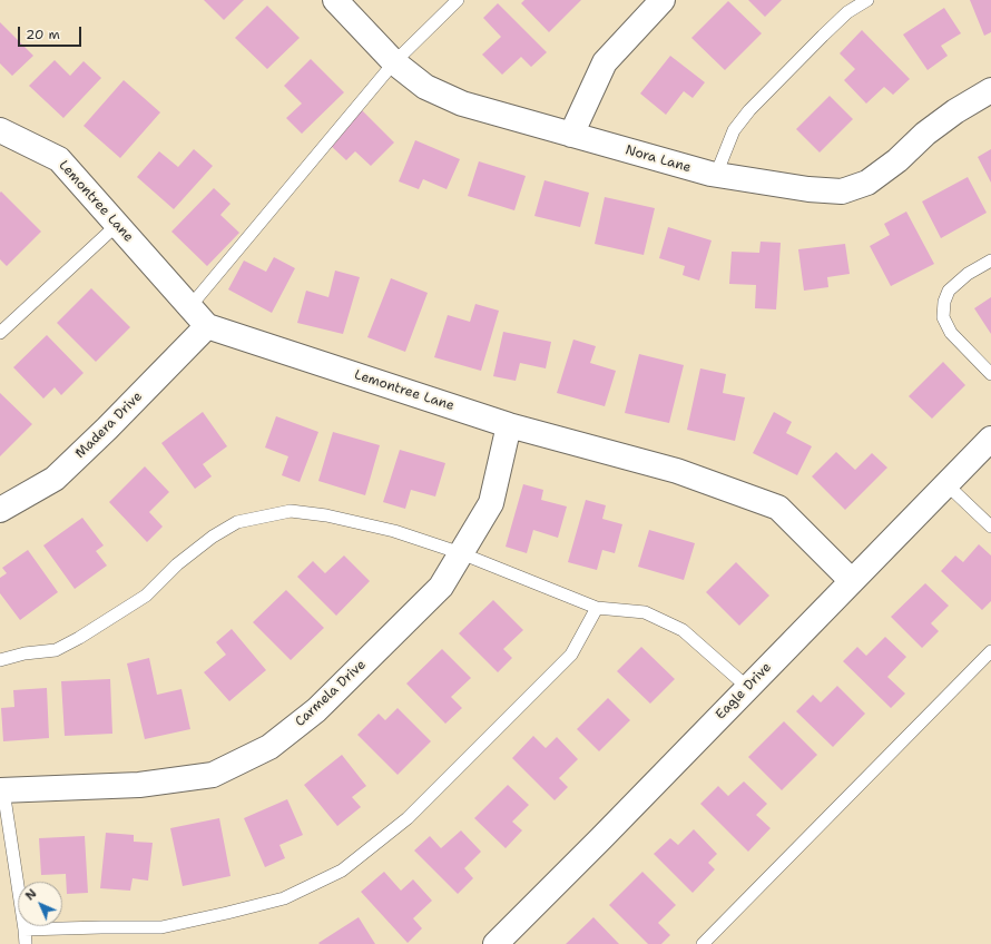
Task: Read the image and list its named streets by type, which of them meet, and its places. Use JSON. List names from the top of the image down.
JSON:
{
  "streets": {
    "street": [
      "Nora Lane",
      "Lemontree Lane",
      "Madera Drive",
      "Eagle Drive",
      "Carmela Drive"
    ]
  },
  "crossings": [
    ["Lemontree Lane", "Madera Drive"],
    ["Lemontree Lane", "Eagle Drive"],
    ["Lemontree Lane", "Carmela Drive"]
  ],
  "scale_bar": "20 m",
  "north": "top left"
}
